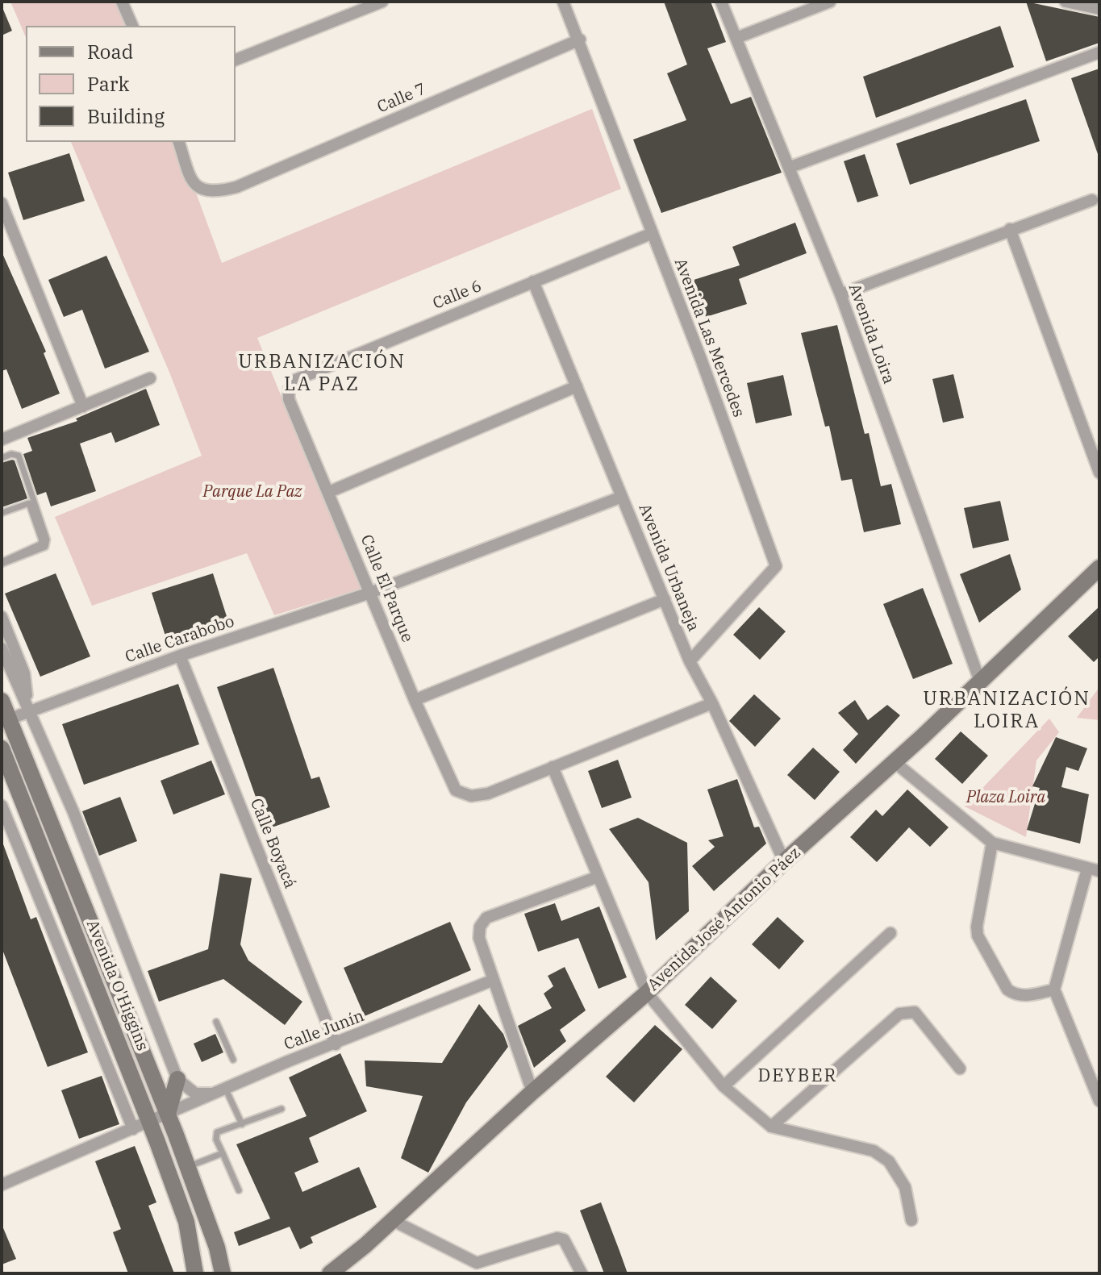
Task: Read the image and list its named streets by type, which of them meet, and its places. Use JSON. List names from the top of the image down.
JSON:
{
  "streets": {
    "main road": ["Avenida José Antonio Páez", "Avenida O'Higgins"],
    "street": [
      "Calle 7",
      "Calle 6",
      "Avenida Loira",
      "Avenida Las Mercedes",
      "Avenida Urbaneja",
      "Calle El Parque",
      "Calle Carabobo",
      "Calle Boyacá",
      "Calle Junín"
    ]
  },
  "crossings": [
    ["Calle 7", "Avenida Las Mercedes"],
    ["Calle 6", "Avenida Las Mercedes"],
    ["Calle 6", "Avenida Urbaneja"],
    ["Calle 6", "Calle El Parque"],
    ["Avenida Loira", "Avenida José Antonio Páez"],
    ["Avenida Las Mercedes", "Avenida Urbaneja"],
    ["Avenida Urbaneja", "Calle Carabobo"],
    ["Avenida Urbaneja", "Avenida José Antonio Páez"],
    ["Calle El Parque", "Calle Carabobo"],
    ["Calle Carabobo", "Calle Boyacá"],
    ["Calle Carabobo", "Avenida O'Higgins"],
    ["Calle Boyacá", "Calle Junín"],
    ["Avenida O'Higgins", "Calle Junín"]
  ],
  "districts": ["URBANIZACIÓN LA PAZ", "URBANIZACIÓN LOIRA", "DEYBER"],
  "parks": ["Parque La Paz", "Plaza Loira"],
  "legend": ["Road", "Park", "Building"]
}
